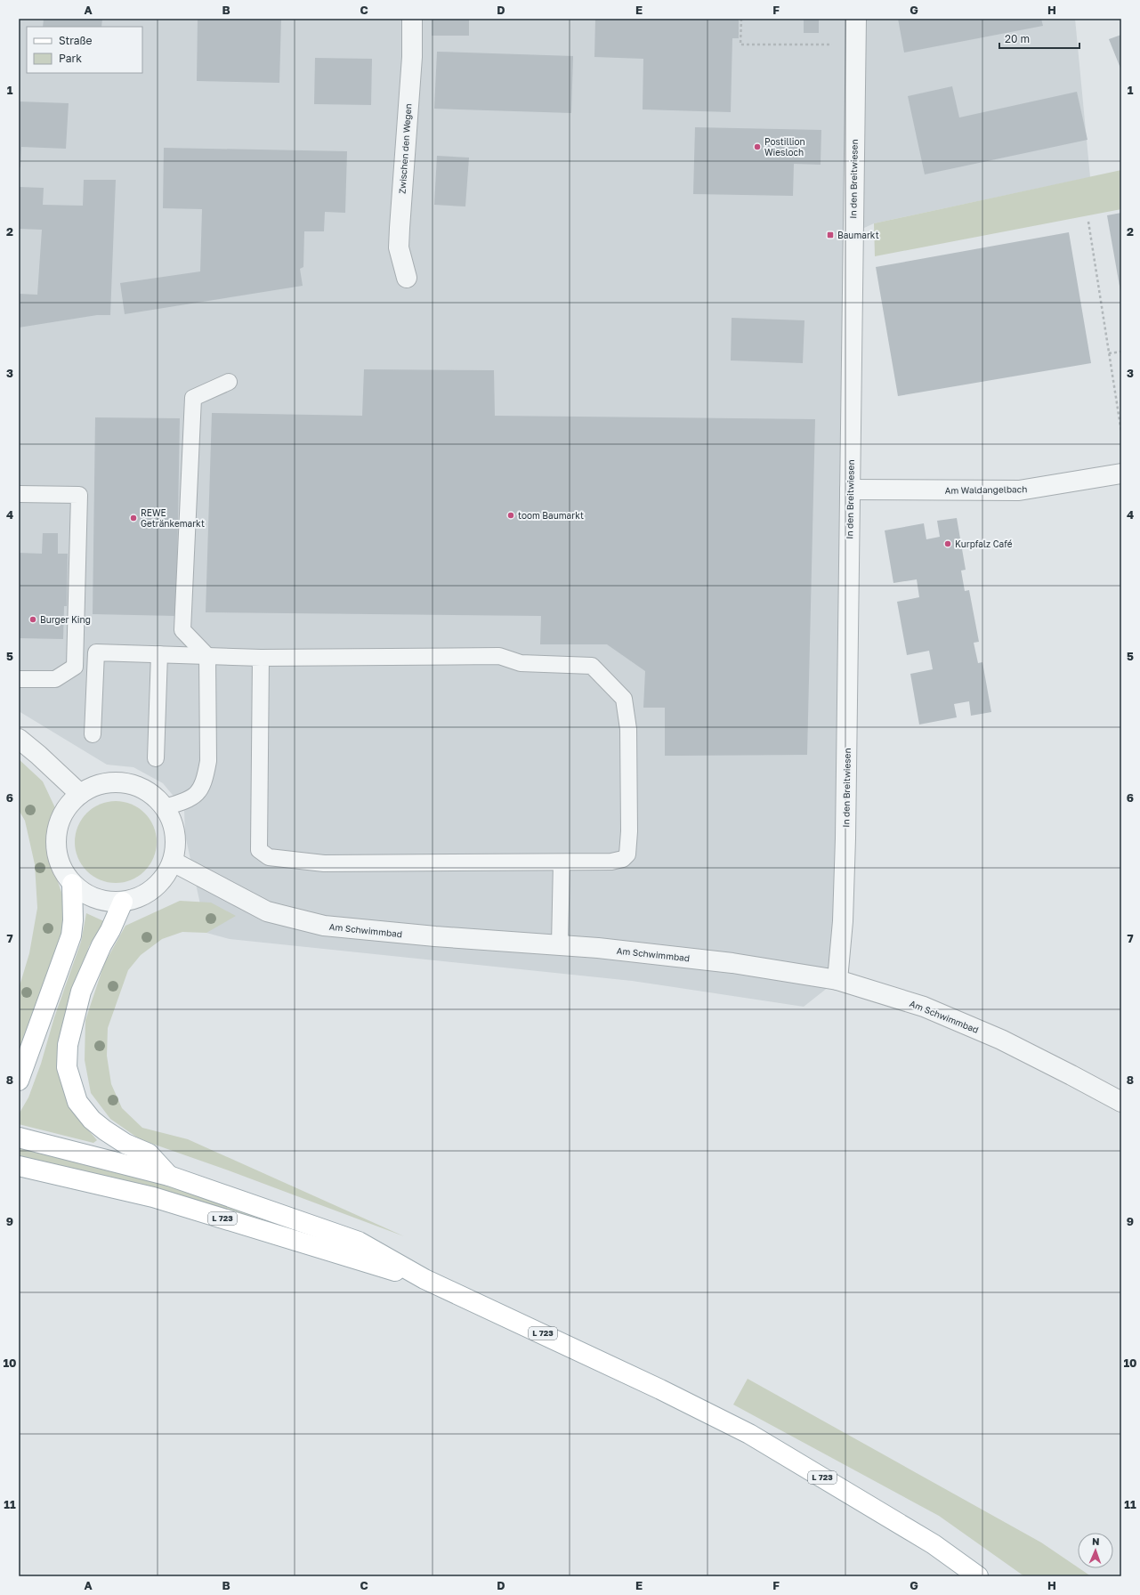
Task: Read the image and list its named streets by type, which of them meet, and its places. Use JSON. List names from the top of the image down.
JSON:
{
  "streets": {
    "main road": ["L 723"],
    "street": [
      "Zwischen den Wegen",
      "In den Breitwiesen",
      "Am Waldangelbach",
      "Am Schwimmbad"
    ]
  },
  "crossings": [
    ["In den Breitwiesen", "Am Waldangelbach"],
    ["In den Breitwiesen", "Am Schwimmbad"]
  ],
  "places": {
    "other": [
      "Postillion Wiesloch",
      "toom Baumarkt",
      "REWE Getränkemarkt",
      "Kurpfalz Café",
      "Burger King"
    ],
    "transit": ["Baumarkt"]
  },
  "legend": ["Straße", "Park"],
  "scale_bar": "20 m",
  "north": "top",
  "grid": {
    "columns": [
      "A",
      "B",
      "C",
      "D",
      "E",
      "F",
      "G",
      "H"
    ],
    "rows": [
      "1",
      "2",
      "3",
      "4",
      "5",
      "6",
      "7",
      "8",
      "9",
      "10",
      "11"
    ]
  }
}
